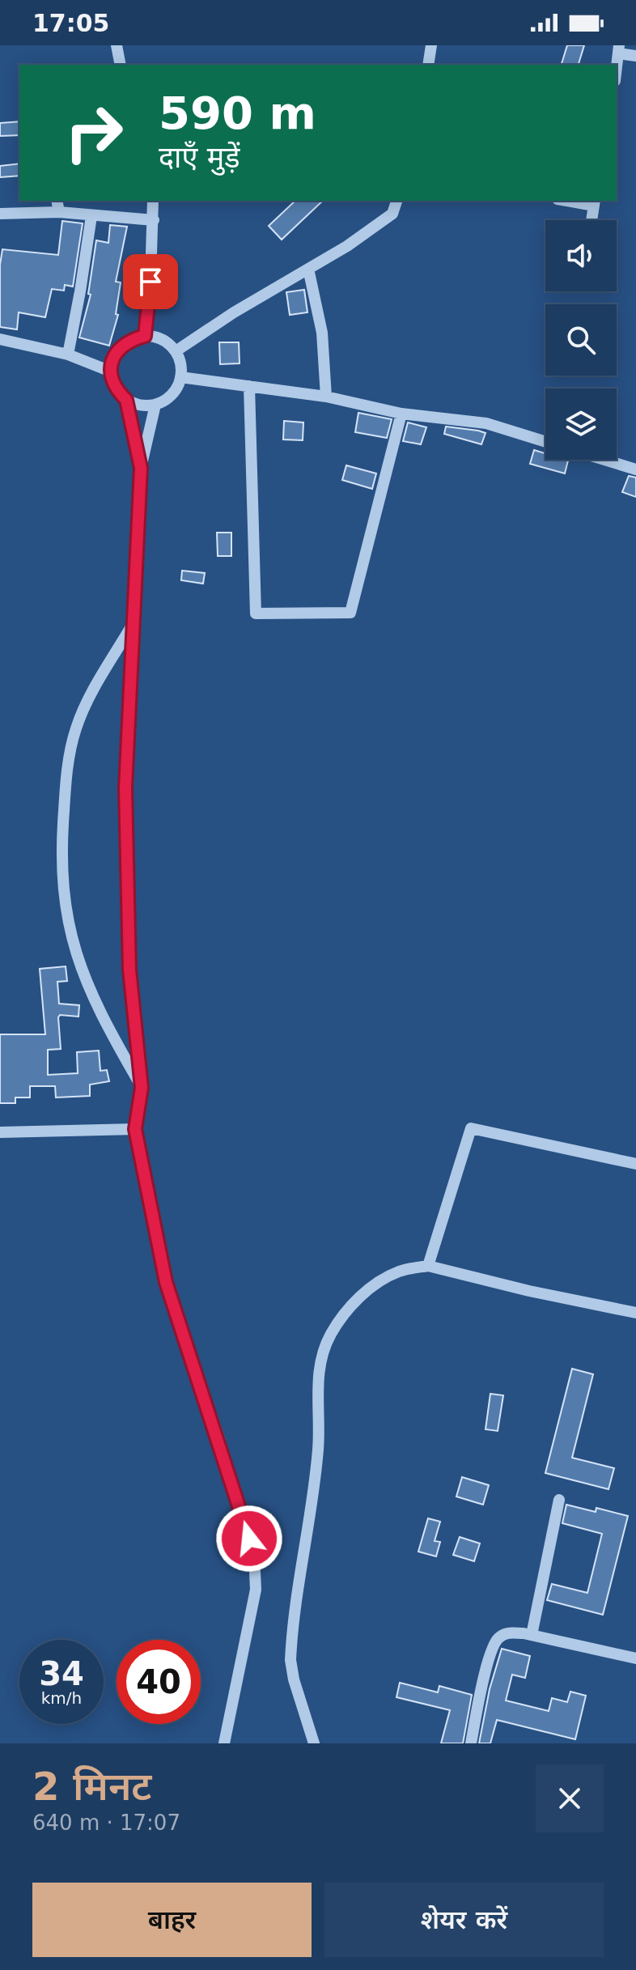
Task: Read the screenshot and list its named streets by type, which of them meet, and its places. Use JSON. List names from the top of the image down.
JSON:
{
  "page": {
    "status": "17:05",
    "turn": ["590 m", "दाएँ मुड़ें"],
    "speed": "34 km/h",
    "limit": "40",
    "heading": ["2 मिनट", "640 m · 17:07"],
    "buttons": ["बाहर", "शेयर करें"]
  }
}
